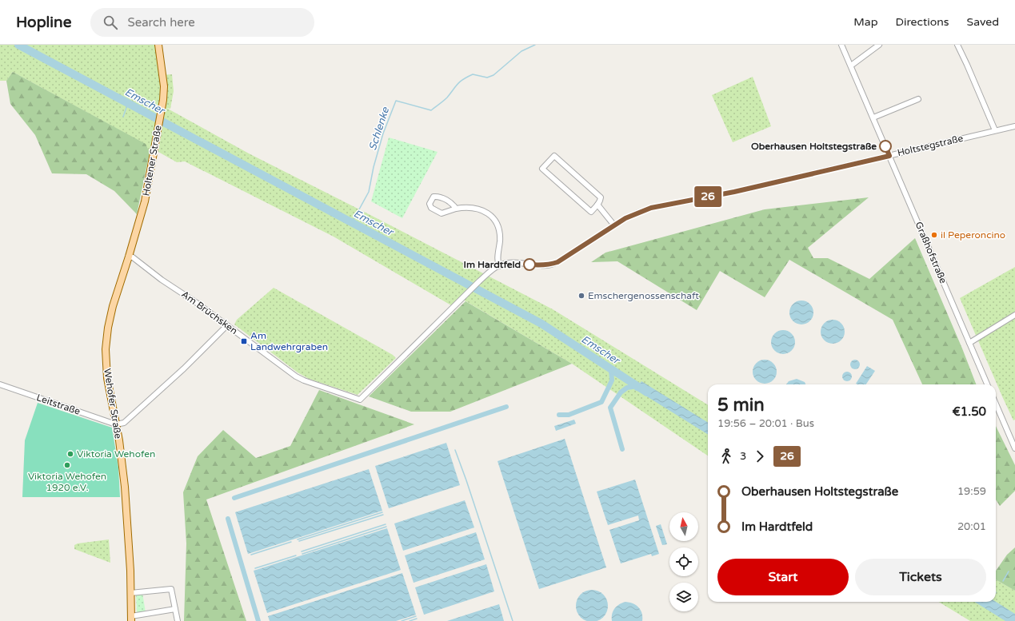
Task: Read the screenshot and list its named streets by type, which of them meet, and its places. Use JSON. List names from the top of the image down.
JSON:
{
  "streets": {
    "main road": ["Holtener Straße", "Wehofer Straße"],
    "street": [
      "Holtstegstraße",
      "Graßhofstraße",
      "Am Brüchsken",
      "Leitstraße"
    ]
  },
  "crossings": [
    ["Holtstegstraße", "Graßhofstraße"],
    ["Holtstegstraße", "Am Brüchsken"],
    ["Holtener Straße", "Am Brüchsken"],
    ["Holtener Straße", "Wehofer Straße"],
    ["Am Brüchsken", "Wehofer Straße"],
    ["Wehofer Straße", "Leitstraße"]
  ],
  "water": ["Emscher", "Schlenke"],
  "places": {
    "other": [
      "Oberhausen Holtstegstraße",
      "il Peperoncino",
      "Im Hardtfeld",
      "Emschergenossenschaft",
      "Viktoria Wehofen",
      "Viktoria Wehofen 1920 e.V."
    ],
    "transit": ["Am Landwehrgraben"]
  },
  "lines": ["bus line 26"],
  "north": "top",
  "page": {
    "header": "Hopline",
    "search": "Search here",
    "nav": ["Map", "Directions", "Saved"],
    "on_map": "26",
    "heading": ["5 min", "19:56 – 20:01 · Bus", "€1.50"],
    "legs": ["3", "26"],
    "list": [
      {
        "name": "Oberhausen Holtstegstraße",
        "value": "19:59"
      },
      {
        "name": "Im Hardtfeld",
        "value": "20:01"
      }
    ],
    "buttons": ["Start", "Tickets"]
  }
}
